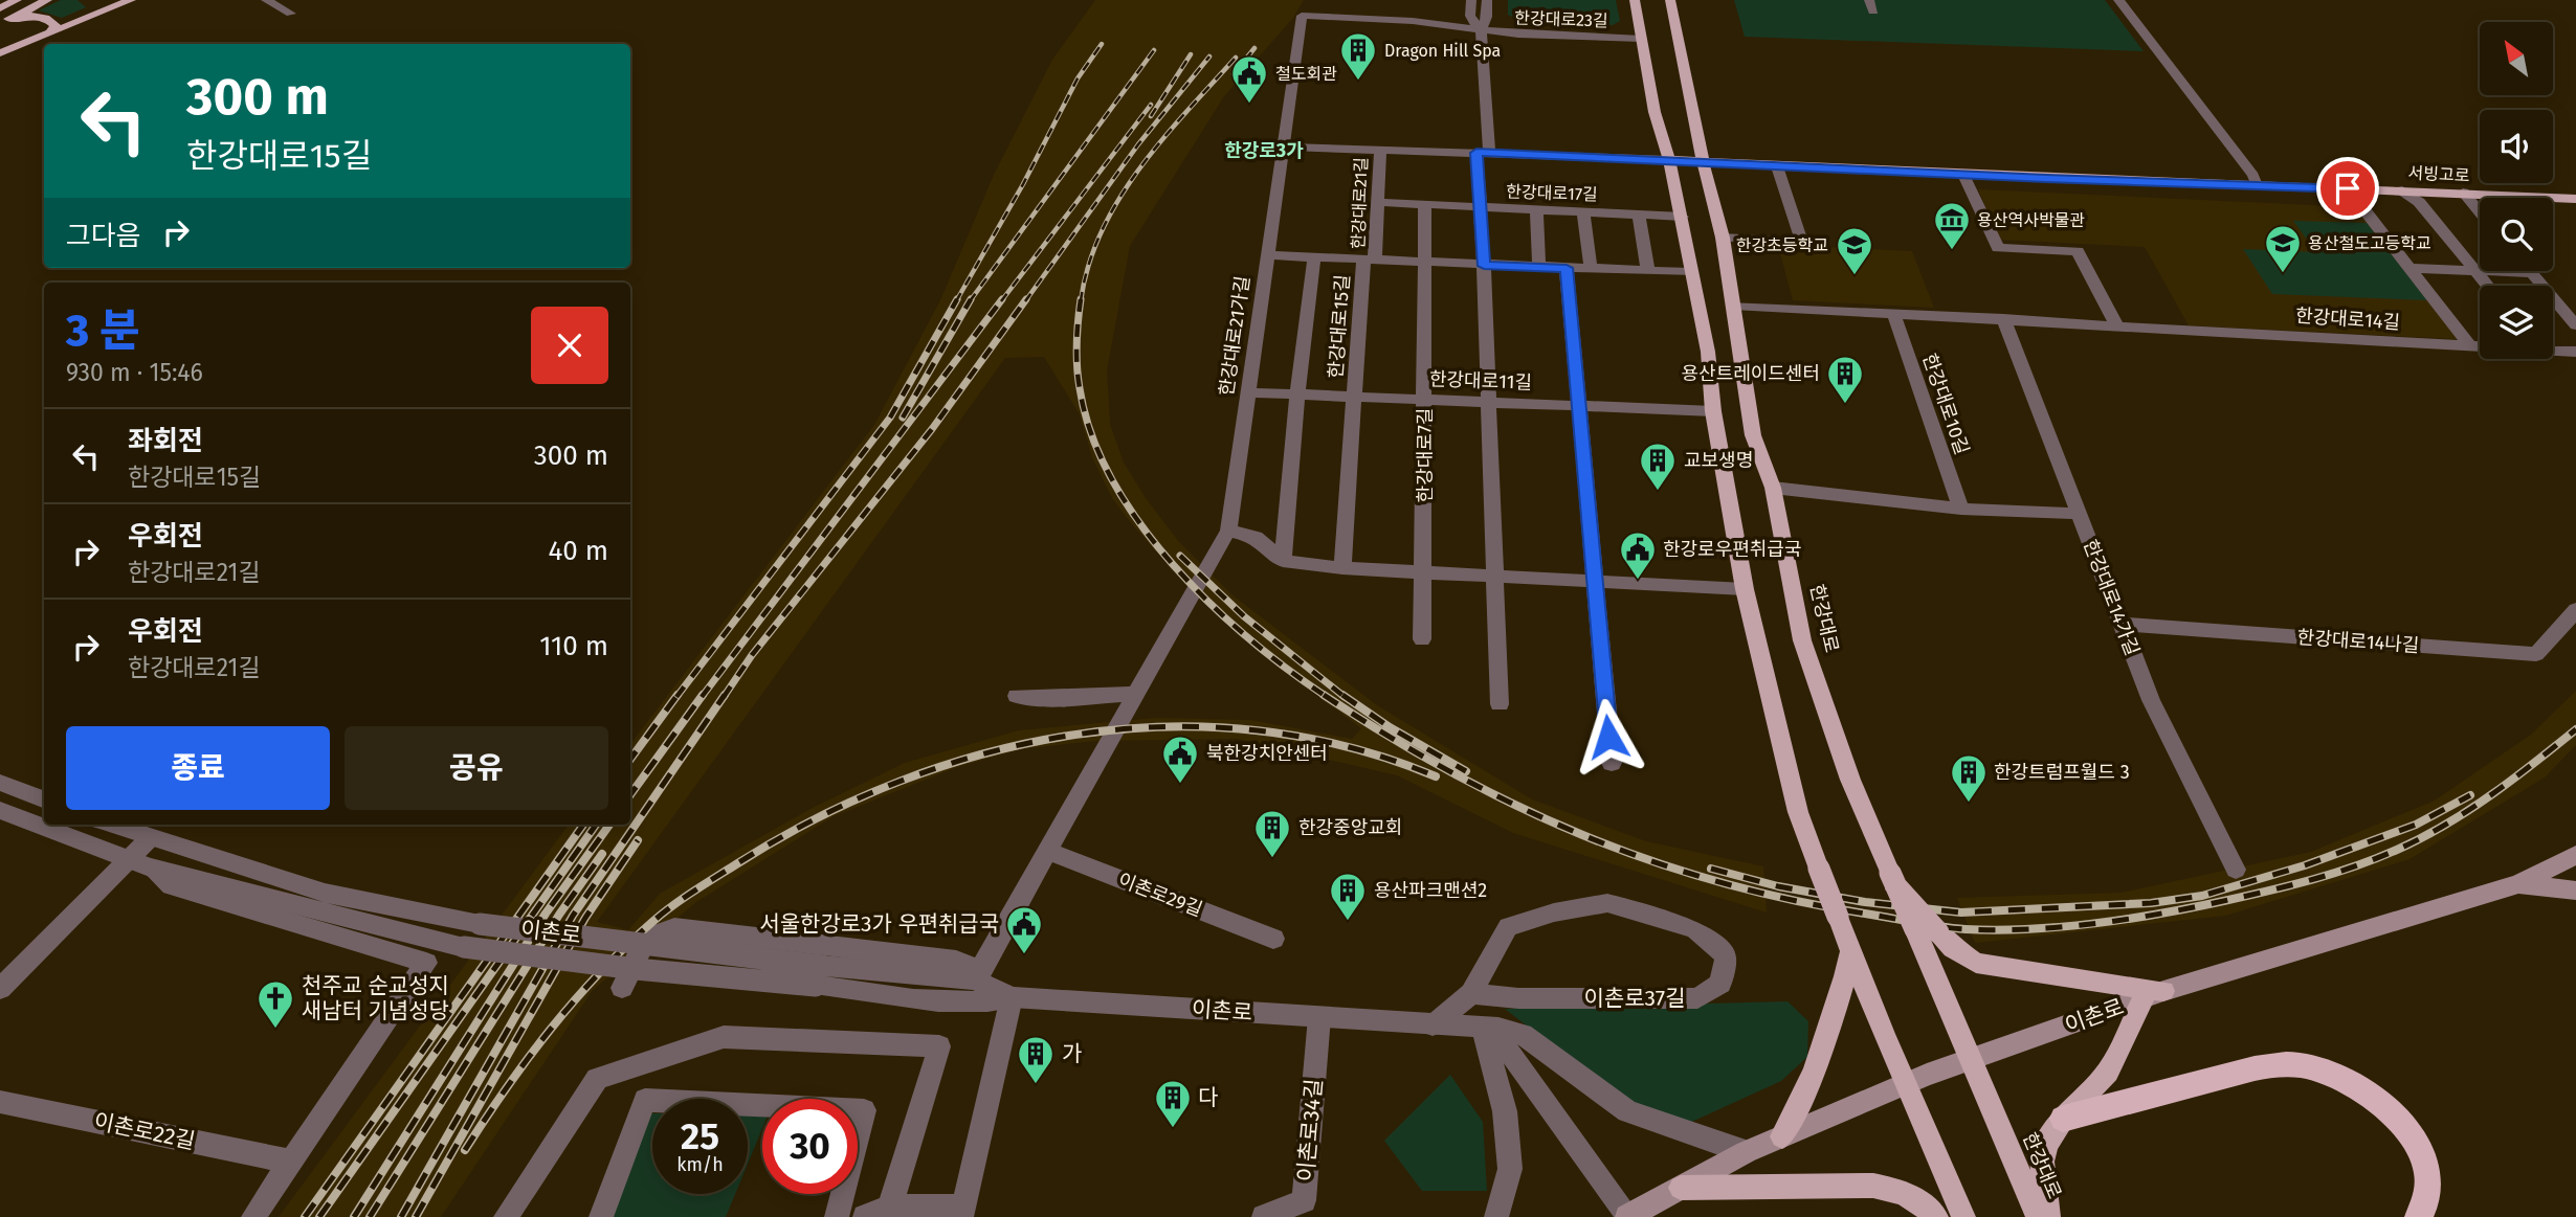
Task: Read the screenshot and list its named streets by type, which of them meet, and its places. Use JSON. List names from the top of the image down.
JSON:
{
  "streets": {
    "main road": ["서빙고로", "한강대로", "이촌로"],
    "street": [
      "한강대로23길",
      "한강대로17길",
      "한강대로21길",
      "한강대로14길",
      "한강대로15길",
      "한강대로21가길",
      "한강대로11길",
      "한강대로10길",
      "한강대로7길",
      "한강대로14가길",
      "한강대로14나길",
      "이촌로29길",
      "이촌로37길",
      "이촌로34길",
      "이촌로22길"
    ]
  },
  "crossings": [
    ["한강대로23길", "한강대로21길"],
    ["한강대로23길", "한강대로21가길"],
    ["서빙고로", "한강대로21길"],
    ["서빙고로", "한강대로"],
    ["한강대로17길", "한강대로21길"],
    ["한강대로17길", "한강대로7길"],
    ["한강대로21길", "한강대로15길"],
    ["한강대로21길", "한강대로21가길"],
    ["한강대로14길", "한강대로10길"],
    ["한강대로14길", "한강대로14가길"],
    ["한강대로14길", "한강대로"],
    ["한강대로15길", "한강대로21가길"],
    ["한강대로15길", "한강대로11길"],
    ["한강대로15길", "한강대로7길"],
    ["한강대로21가길", "한강대로11길"],
    ["한강대로11길", "한강대로7길"],
    ["한강대로14가길", "한강대로14나길"],
    ["한강대로", "이촌로"],
    ["이촌로", "이촌로34길"],
    ["이촌로", "이촌로22길"]
  ],
  "districts": ["한강로3가"],
  "places": {
    "building": [
      "Dragon Hill Spa",
      "용산트레이드센터",
      "교보생명",
      "한강트럼프월드 3",
      "한강중앙교회",
      "용산파크맨션2",
      "가",
      "다"
    ],
    "public building": [
      "철도회관",
      "한강로우편취급국",
      "북한강치안센터",
      "서울한강로3가 우편취급국"
    ],
    "museum": ["용산역사박물관"],
    "school or university": ["용산철도고등학교", "한강초등학교"],
    "church": ["천주교 순교성지 새남터 기념성당"]
  },
  "north": "top left",
  "page": {
    "turn": ["300 m", "한강대로15길"],
    "then": "그다음",
    "heading": ["3 분", "930 m · 15:46"],
    "list": [
      {
        "name": "좌회전",
        "note": "한강대로15길",
        "value": "300 m"
      },
      {
        "name": "우회전",
        "note": "한강대로21길",
        "value": "40 m"
      },
      {
        "name": "우회전",
        "note": "한강대로21길",
        "value": "110 m"
      }
    ],
    "buttons": ["종료", "공유"],
    "speed": "25 km/h",
    "limit": "30"
  }
}
